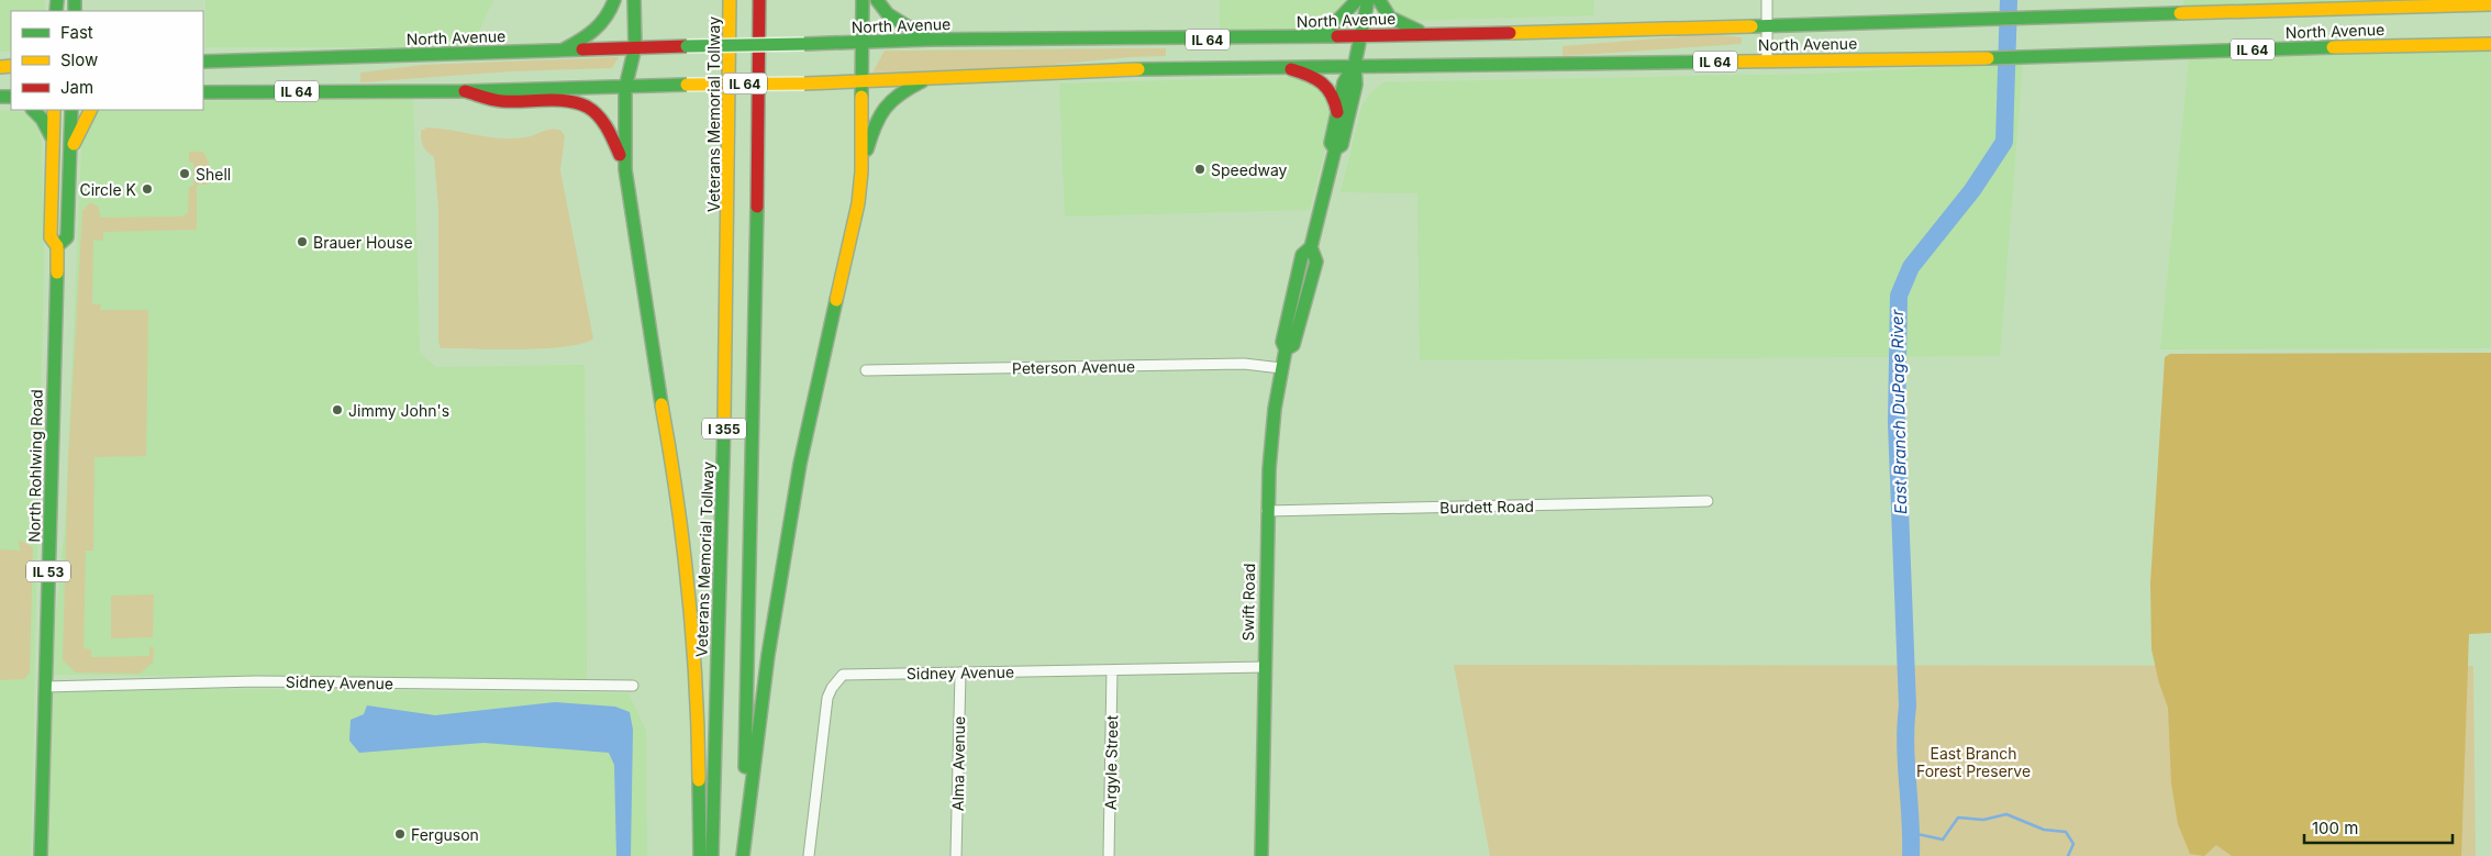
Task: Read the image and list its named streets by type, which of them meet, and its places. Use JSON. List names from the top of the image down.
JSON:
{
  "streets": {
    "main road": [
      "North Avenue",
      "IL 64",
      "Veterans Memorial Tollway",
      "I 355",
      "North Rohlwing Road",
      "IL 53",
      "Swift Road"
    ],
    "street": [
      "Peterson Avenue",
      "Burdett Road",
      "Sidney Avenue",
      "Argyle Street",
      "Alma Avenue"
    ]
  },
  "crossings": [
    ["North Avenue", "Swift Road"],
    ["Peterson Avenue", "Swift Road"],
    ["North Rohlwing Road", "IL 53"],
    ["North Rohlwing Road", "Sidney Avenue"],
    ["Burdett Road", "Swift Road"],
    ["IL 53", "Sidney Avenue"],
    ["Swift Road", "Sidney Avenue"],
    ["Sidney Avenue", "Argyle Street"],
    ["Sidney Avenue", "Alma Avenue"]
  ],
  "water": ["East Branch DuPage River"],
  "parks": ["East Branch Forest Preserve"],
  "places": [
    "Speedway",
    "Shell",
    "Circle K",
    "Brauer House",
    "Jimmy John's",
    "Ferguson"
  ],
  "legend": ["Fast", "Slow", "Jam"],
  "scale_bar": "100 m"
}
